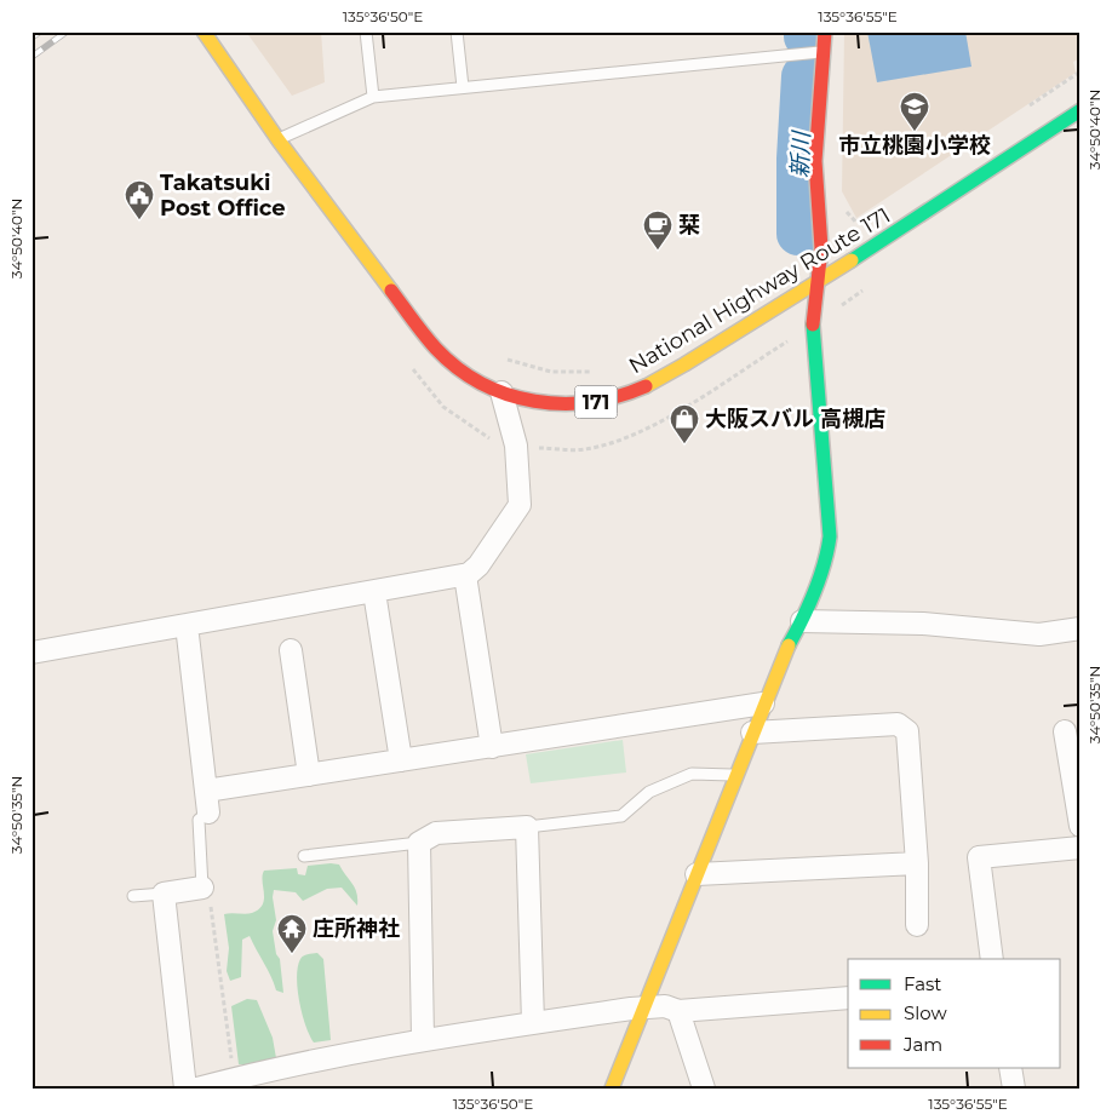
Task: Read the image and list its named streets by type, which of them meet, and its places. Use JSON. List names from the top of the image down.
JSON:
{
  "streets": {
    "main road": ["National Highway Route 171", "171"]
  },
  "water": ["新川"],
  "places": {
    "school or university": ["市立桃園小学校"],
    "public building": ["Takatsuki Post Office"],
    "cafe": ["栞"],
    "shop": ["大阪スバル 高槻店"],
    "temple": ["庄所神社"]
  },
  "legend": ["Fast", "Slow", "Jam"],
  "coordinates": [
    "135°36'50\"E",
    "135°36'55\"E",
    "34°50'40\"N",
    "34°50'35\"N"
  ]
}
